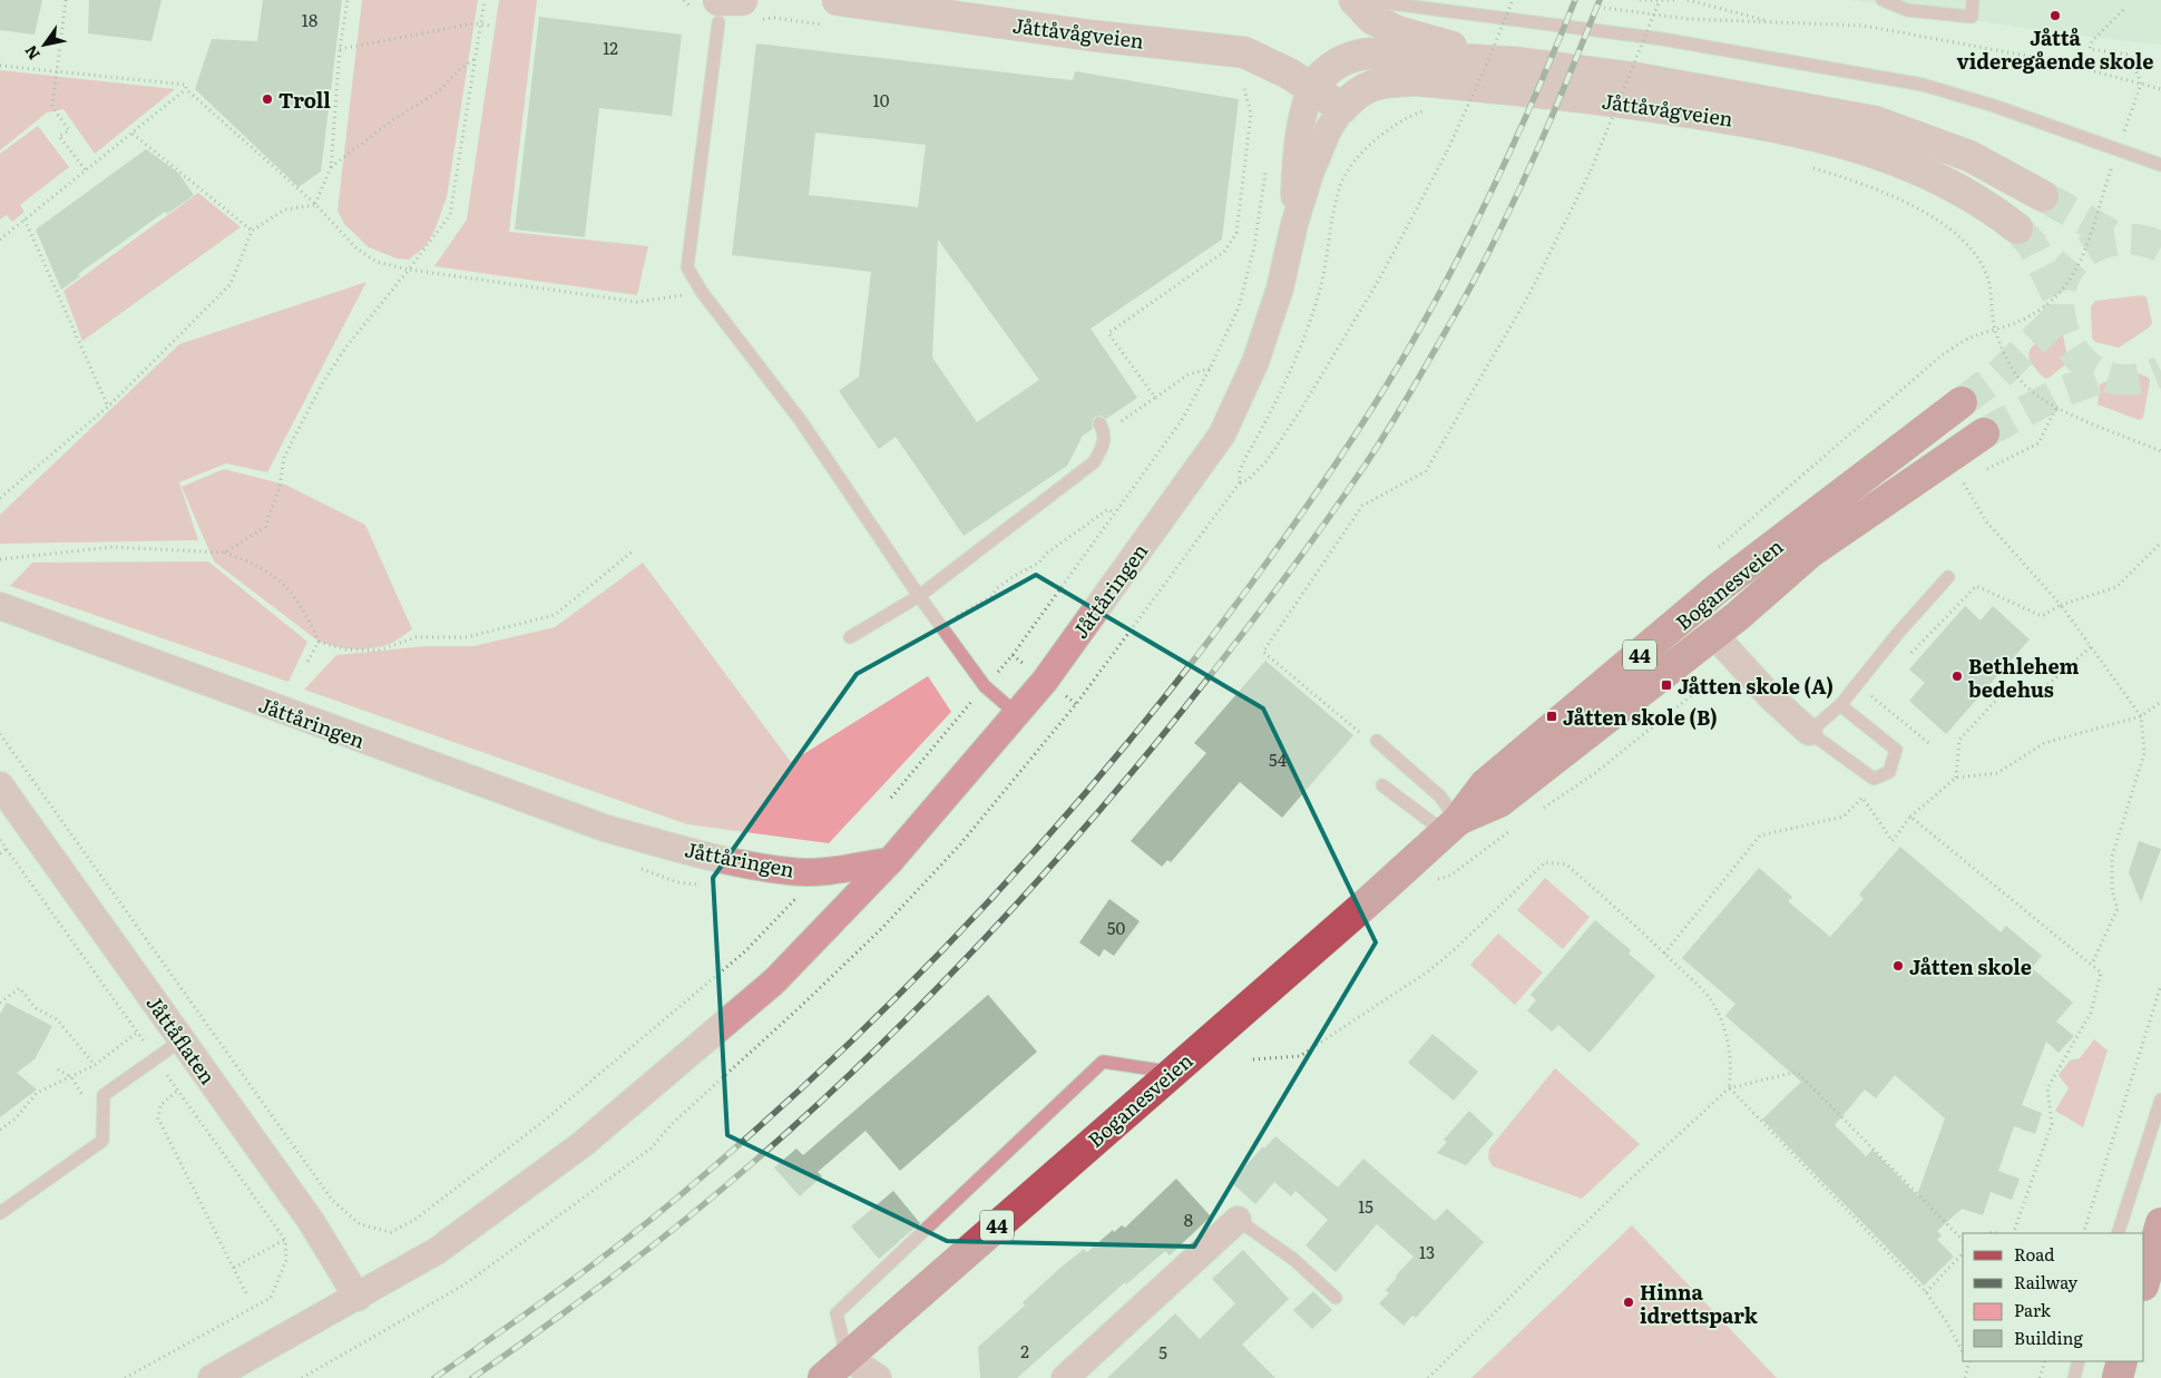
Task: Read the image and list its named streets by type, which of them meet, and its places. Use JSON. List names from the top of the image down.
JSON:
{
  "streets": {
    "main road": ["Boganesveien", "44"],
    "street": ["Jåttåvågveien", "Jåttåringen", "Jåttåflaten"]
  },
  "crossings": [
    ["Jåttåvågveien", "Jåttåringen"]
  ],
  "places": {
    "other": [
      "Jåttå videregående skole",
      "Troll",
      "Bethlehem bedehus",
      "Jåtten skole",
      "Hinna idrettspark"
    ],
    "transit": ["Jåtten skole (A)", "Jåtten skole (B)"]
  },
  "house_numbers": [
    "18",
    "12",
    "10",
    "54",
    "50",
    "15",
    "8",
    "13",
    "2",
    "5"
  ],
  "legend": [
    "Road",
    "Railway",
    "Park",
    "Building"
  ],
  "north": "bottom left"
}
